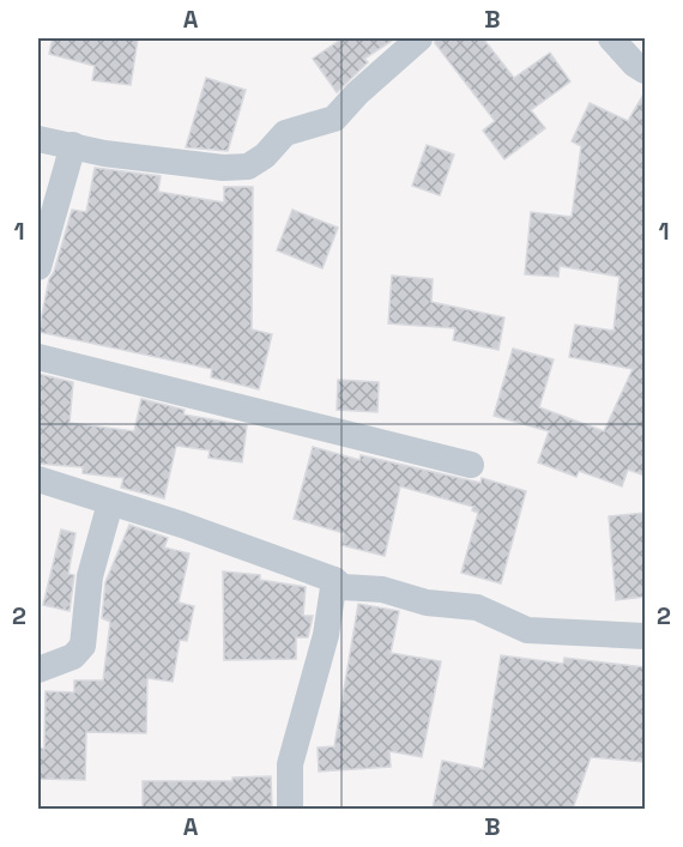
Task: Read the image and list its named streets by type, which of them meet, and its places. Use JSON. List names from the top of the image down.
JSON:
{
  "grid": {
    "columns": ["A", "B"],
    "rows": ["1", "2"]
  }
}
